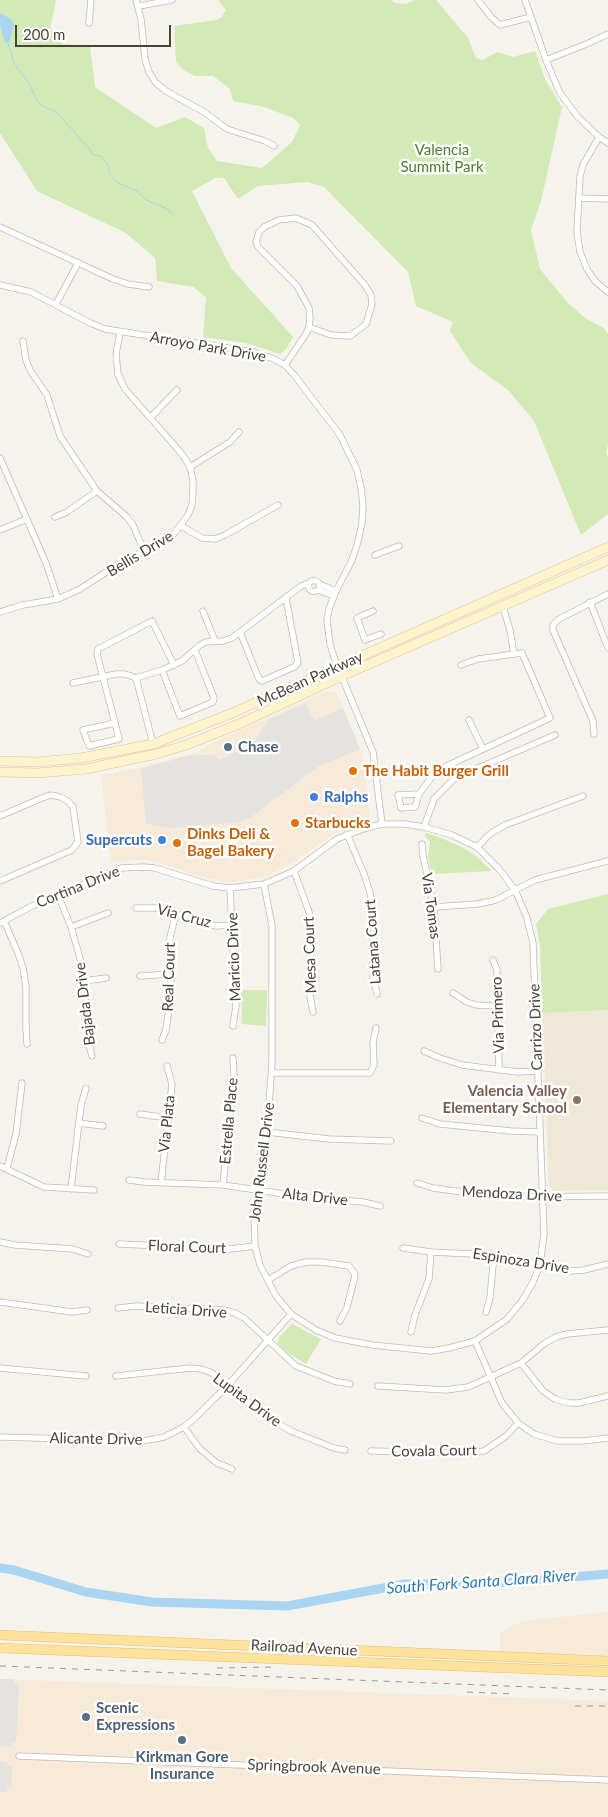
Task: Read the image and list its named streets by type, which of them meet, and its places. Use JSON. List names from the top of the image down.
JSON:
{
  "streets": {
    "main road": ["McBean Parkway", "Railroad Avenue"],
    "street": [
      "Arroyo Park Drive",
      "Bellis Drive",
      "Cortina Drive",
      "Via Tomas",
      "Via Cruz",
      "Latana Court",
      "Mesa Court",
      "Maricio Drive",
      "Real Court",
      "Bajada Drive",
      "Via Primero",
      "Carrizo Drive",
      "Estrella Place",
      "Via Plata",
      "John Russell Drive",
      "Mendoza Drive",
      "Alta Drive",
      "Floral Court",
      "Espinoza Drive",
      "Leticia Drive",
      "Lupita Drive",
      "Alicante Drive",
      "Covala Court",
      "Springbrook Avenue"
    ]
  },
  "crossings": [
    ["Arroyo Park Drive", "Bellis Drive"],
    ["Arroyo Park Drive", "McBean Parkway"],
    ["Arroyo Park Drive", "Cortina Drive"],
    ["Arroyo Park Drive", "Carrizo Drive"],
    ["Cortina Drive", "Latana Court"],
    ["Cortina Drive", "Mesa Court"],
    ["Cortina Drive", "Maricio Drive"],
    ["Cortina Drive", "Bajada Drive"],
    ["Cortina Drive", "Carrizo Drive"],
    ["Cortina Drive", "John Russell Drive"],
    ["Via Cruz", "Maricio Drive"],
    ["Via Cruz", "Real Court"],
    ["Carrizo Drive", "John Russell Drive"],
    ["Carrizo Drive", "Mendoza Drive"],
    ["Carrizo Drive", "Espinoza Drive"],
    ["Estrella Place", "Alta Drive"],
    ["Via Plata", "Alta Drive"],
    ["John Russell Drive", "Alta Drive"],
    ["John Russell Drive", "Floral Court"],
    ["John Russell Drive", "Alicante Drive"],
    ["Leticia Drive", "Alicante Drive"],
    ["Lupita Drive", "Alicante Drive"]
  ],
  "water": ["South Fork Santa Clara River"],
  "parks": ["Valencia Summit Park"],
  "places": [
    "Chase",
    "The Habit Burger Grill",
    "Ralphs",
    "Starbucks",
    "Supercuts",
    "Dinks Deli & Bagel Bakery",
    "Valencia Valley Elementary School",
    "Scenic Expressions",
    "Kirkman Gore Insurance"
  ],
  "scale_bar": "200 m"
}
